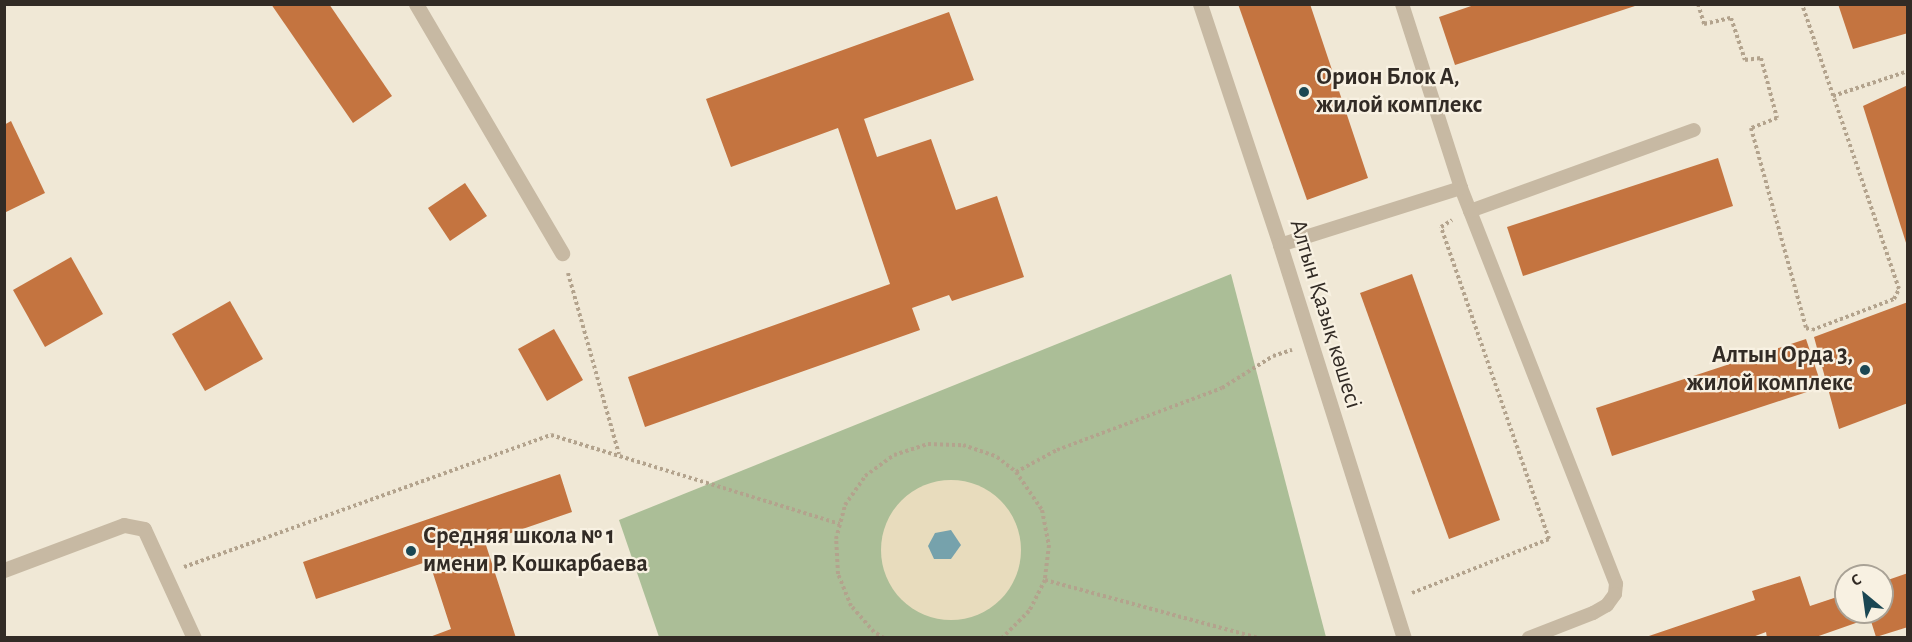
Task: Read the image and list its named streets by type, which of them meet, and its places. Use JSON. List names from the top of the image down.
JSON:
{
  "streets": {
    "street": ["Алтын Қазық көшесі"]
  },
  "places": ["Орион Блок А, жилой комплекс", "Алтын Орда 3, жилой комплекс", "Средняя школа № 1 имени Р. Кошкарбаева"],
  "north": "top left"
}
